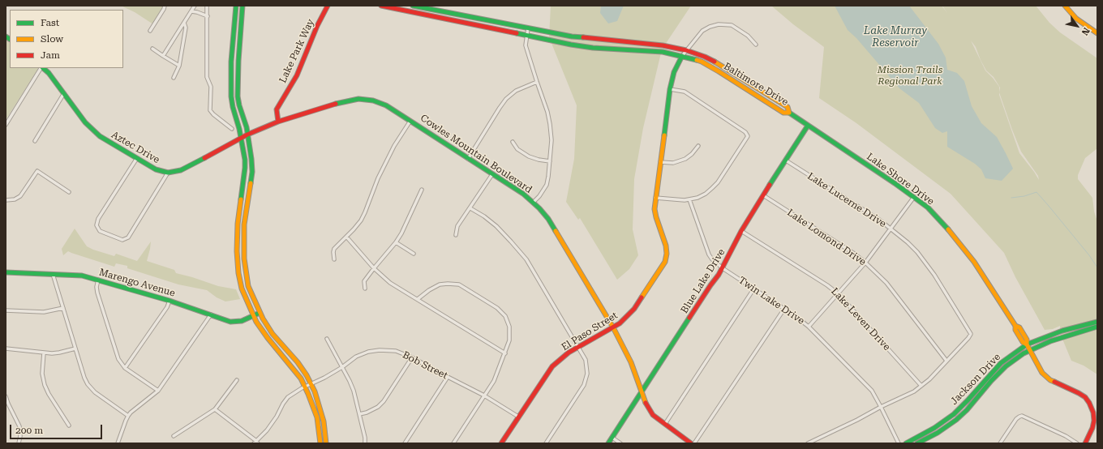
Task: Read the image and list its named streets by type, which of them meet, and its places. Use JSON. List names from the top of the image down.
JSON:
{
  "streets": {
    "main road": [
      "Lake Park Way",
      "Baltimore Drive",
      "Aztec Drive",
      "Cowles Mountain Boulevard",
      "Lake Shore Drive",
      "Blue Lake Drive",
      "Marengo Avenue",
      "El Paso Street",
      "Jackson Drive"
    ],
    "street": [
      "Lake Lucerne Drive",
      "Lake Lomond Drive",
      "Twin Lake Drive",
      "Lake Leven Drive",
      "Bob Street"
    ]
  },
  "crossings": [
    ["Lake Park Way", "Cowles Mountain Boulevard"],
    ["Baltimore Drive", "Lake Shore Drive"],
    ["Baltimore Drive", "El Paso Street"],
    ["Aztec Drive", "Cowles Mountain Boulevard"],
    ["Cowles Mountain Boulevard", "Blue Lake Drive"],
    ["Cowles Mountain Boulevard", "El Paso Street"],
    ["Lake Shore Drive", "Blue Lake Drive"],
    ["Lake Shore Drive", "Jackson Drive"],
    ["Lake Lucerne Drive", "Lake Lomond Drive"],
    ["Lake Lucerne Drive", "Blue Lake Drive"],
    ["Lake Lomond Drive", "Blue Lake Drive"],
    ["Blue Lake Drive", "Twin Lake Drive"],
    ["Blue Lake Drive", "Lake Leven Drive"],
    ["El Paso Street", "Bob Street"]
  ],
  "water": ["Lake Murray Reservoir"],
  "parks": ["Mission Trails Regional Park"],
  "legend": ["Fast", "Slow", "Jam"],
  "scale_bar": "200 m",
  "north": "bottom right"
}
